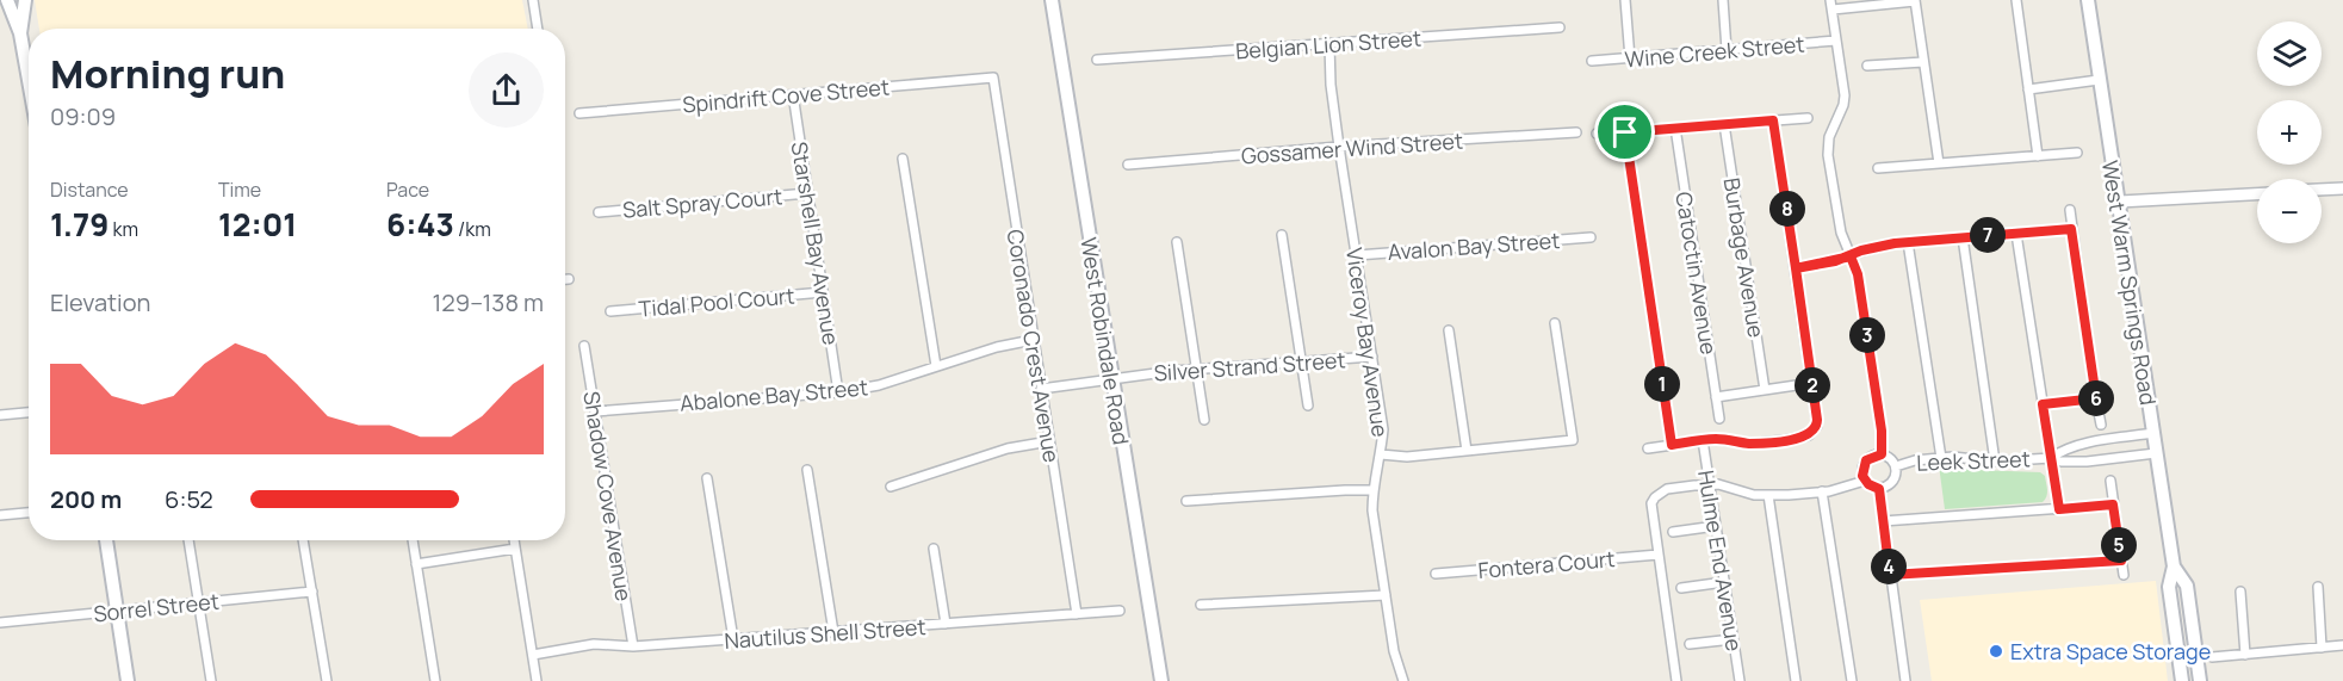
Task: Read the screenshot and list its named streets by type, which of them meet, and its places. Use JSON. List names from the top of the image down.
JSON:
{
  "streets": {
    "main road": ["West Warm Springs Road", "West Robindale Road"],
    "street": [
      "Belgian Lion Street",
      "Wine Creek Street",
      "Spindrift Cove Street",
      "Gossamer Wind Street",
      "Salt Spray Court",
      "Starshell Bay Avenue",
      "Avalon Bay Street",
      "Burbage Avenue",
      "Catoctin Avenue",
      "Tidal Pool Court",
      "Viceroy Bay Avenue",
      "Coronado Crest Avenue",
      "Silver Strand Street",
      "Abalone Bay Street",
      "Leek Street",
      "Shadow Cove Avenue",
      "Hulme End Avenue",
      "Fontera Court",
      "Sorrel Street",
      "Nautilus Shell Street"
    ]
  },
  "crossings": [
    ["Belgian Lion Street", "Viceroy Bay Avenue"],
    ["Spindrift Cove Street", "Starshell Bay Avenue"],
    ["Spindrift Cove Street", "Coronado Crest Avenue"],
    ["Gossamer Wind Street", "Viceroy Bay Avenue"],
    ["Salt Spray Court", "Starshell Bay Avenue"],
    ["Starshell Bay Avenue", "Tidal Pool Court"],
    ["Starshell Bay Avenue", "Abalone Bay Street"],
    ["Avalon Bay Street", "Viceroy Bay Avenue"],
    ["West Warm Springs Road", "Leek Street"],
    ["West Robindale Road", "Silver Strand Street"],
    ["Viceroy Bay Avenue", "Silver Strand Street"],
    ["Coronado Crest Avenue", "Silver Strand Street"],
    ["Coronado Crest Avenue", "Abalone Bay Street"],
    ["Coronado Crest Avenue", "Nautilus Shell Street"],
    ["Abalone Bay Street", "Shadow Cove Avenue"],
    ["Shadow Cove Avenue", "Nautilus Shell Street"]
  ],
  "places": ["Extra Space Storage"],
  "page": {
    "map_buttons": ["+", "−"],
    "heading": ["Morning run", "09:09"],
    "stats": [
      ["Distance", "1.79 km"],
      ["Time", "12:01"],
      ["Pace", "6:43 /km"]
    ],
    "pins": [
      "8",
      "7",
      "3",
      "1",
      "2",
      "6",
      "5",
      "4"
    ],
    "chart": ["Elevation", "129–138 m"],
    "list": [
      {
        "name": "200 m",
        "note": "6:52"
      }
    ]
  }
}
